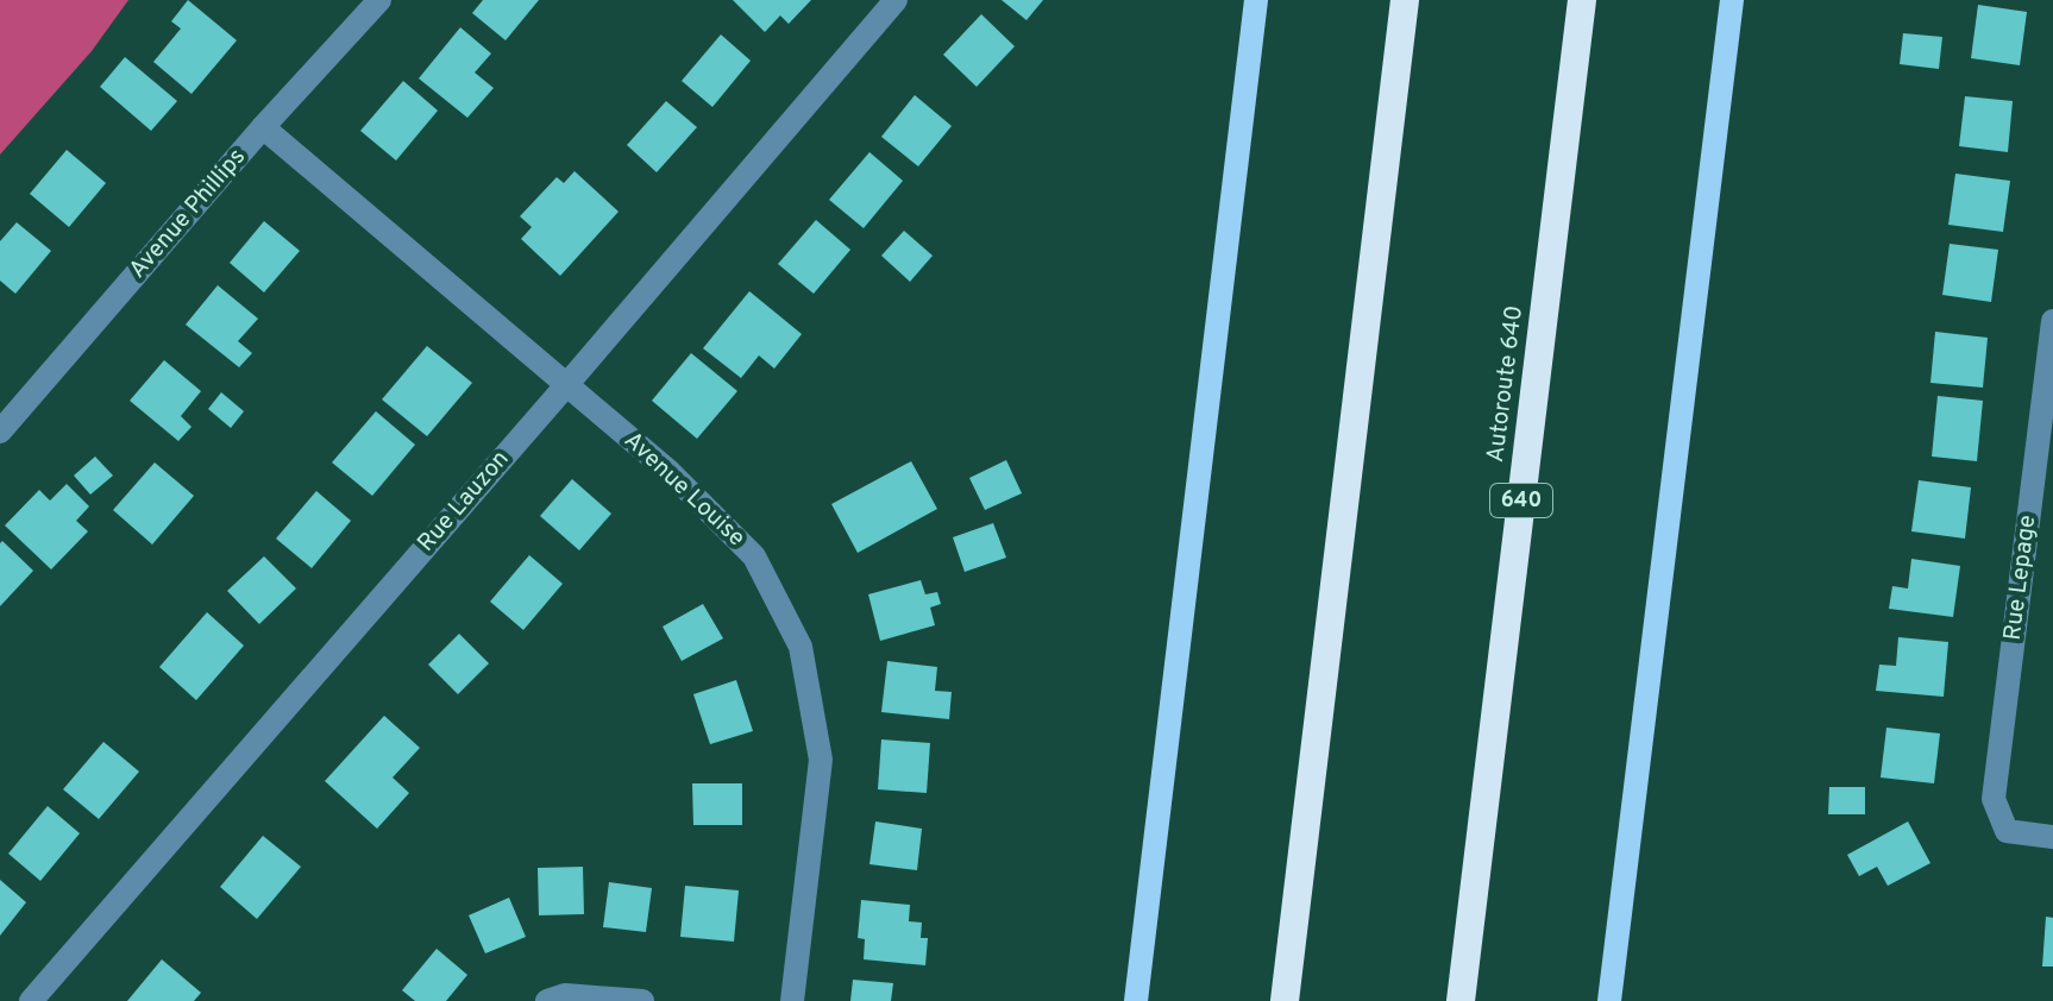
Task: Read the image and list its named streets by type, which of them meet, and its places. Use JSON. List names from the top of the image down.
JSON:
{
  "streets": {
    "highway": ["Autoroute 640", "640"],
    "street": [
      "Avenue Phillips",
      "Avenue Louise",
      "Rue Lauzon",
      "Rue Lepage"
    ]
  },
  "crossings": [
    ["Avenue Phillips", "Avenue Louise"],
    ["Avenue Louise", "Rue Lauzon"]
  ]
}
